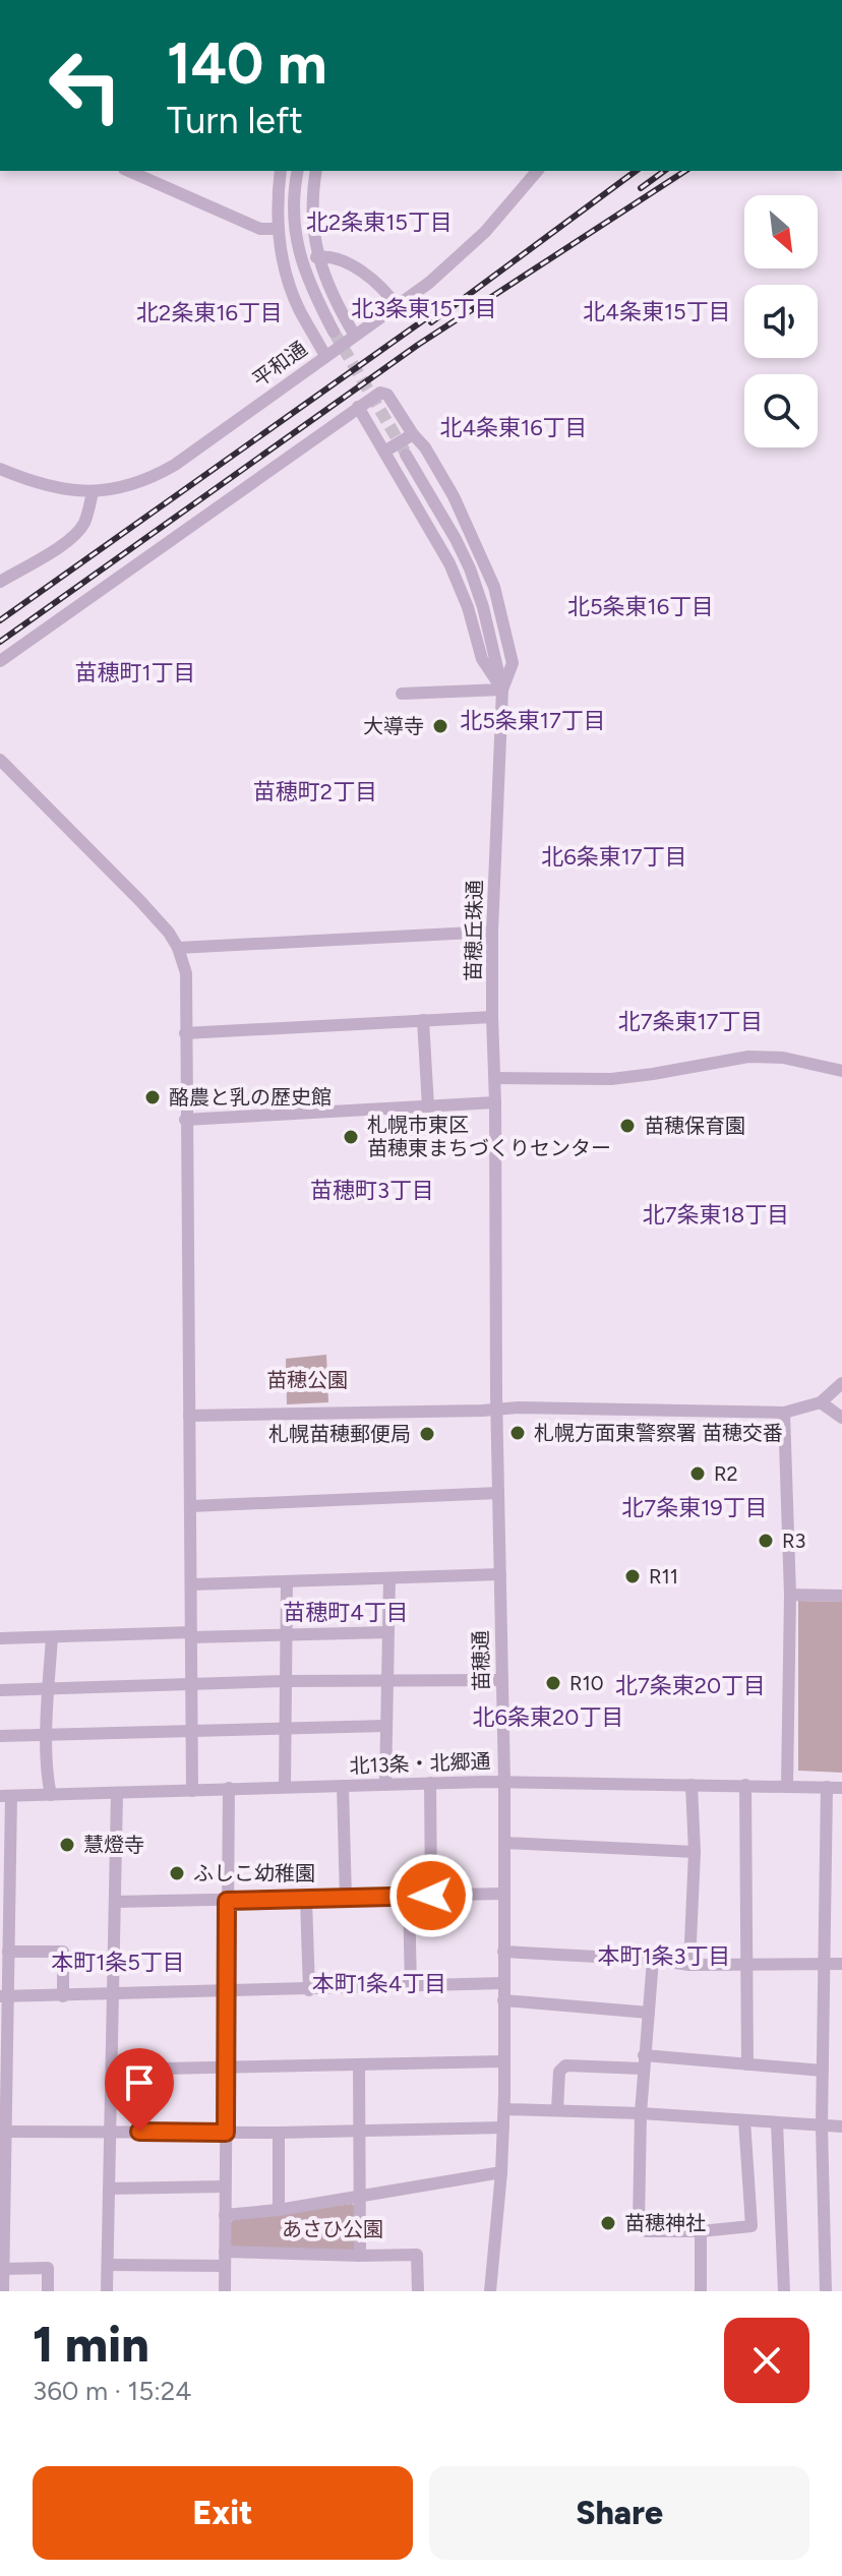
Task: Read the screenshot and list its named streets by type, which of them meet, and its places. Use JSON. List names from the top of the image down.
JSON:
{
  "streets": {
    "street": [
      "平和通",
      "苗穂丘珠通",
      "苗穂通",
      "北13条・北郷通"
    ]
  },
  "crossings": [
    ["苗穂丘珠通", "苗穂通"],
    ["苗穂通", "北13条・北郷通"]
  ],
  "districts": [
    "北2条東15丁目",
    "北3条東15丁目",
    "北4条東15丁目",
    "北2条東16丁目",
    "北4条東16丁目",
    "北5条東16丁目",
    "苗穂町1丁目",
    "北5条東17丁目",
    "苗穂町2丁目",
    "北6条東17丁目",
    "北7条東17丁目",
    "苗穂町3丁目",
    "北7条東18丁目",
    "北7条東19丁目",
    "苗穂町4丁目",
    "北7条東20丁目",
    "北6条東20丁目",
    "本町1条3丁目",
    "本町1条5丁目",
    "本町1条4丁目"
  ],
  "parks": ["苗穂公園", "あさひ公園"],
  "places": [
    "大導寺",
    "酪農と乳の歴史館",
    "苗穂保育園",
    "札幌市東区 苗穂東まちづくりセンター",
    "札幌方面東警察署 苗穂交番",
    "札幌苗穂郵便局",
    "R2",
    "R3",
    "R11",
    "R10",
    "慧燈寺",
    "ふしこ幼稚園",
    "苗穂神社"
  ],
  "north": "bottom right",
  "page": {
    "turn": ["140 m", "Turn left"],
    "heading": ["1 min", "360 m · 15:24"],
    "buttons": ["Exit", "Share"]
  }
}
